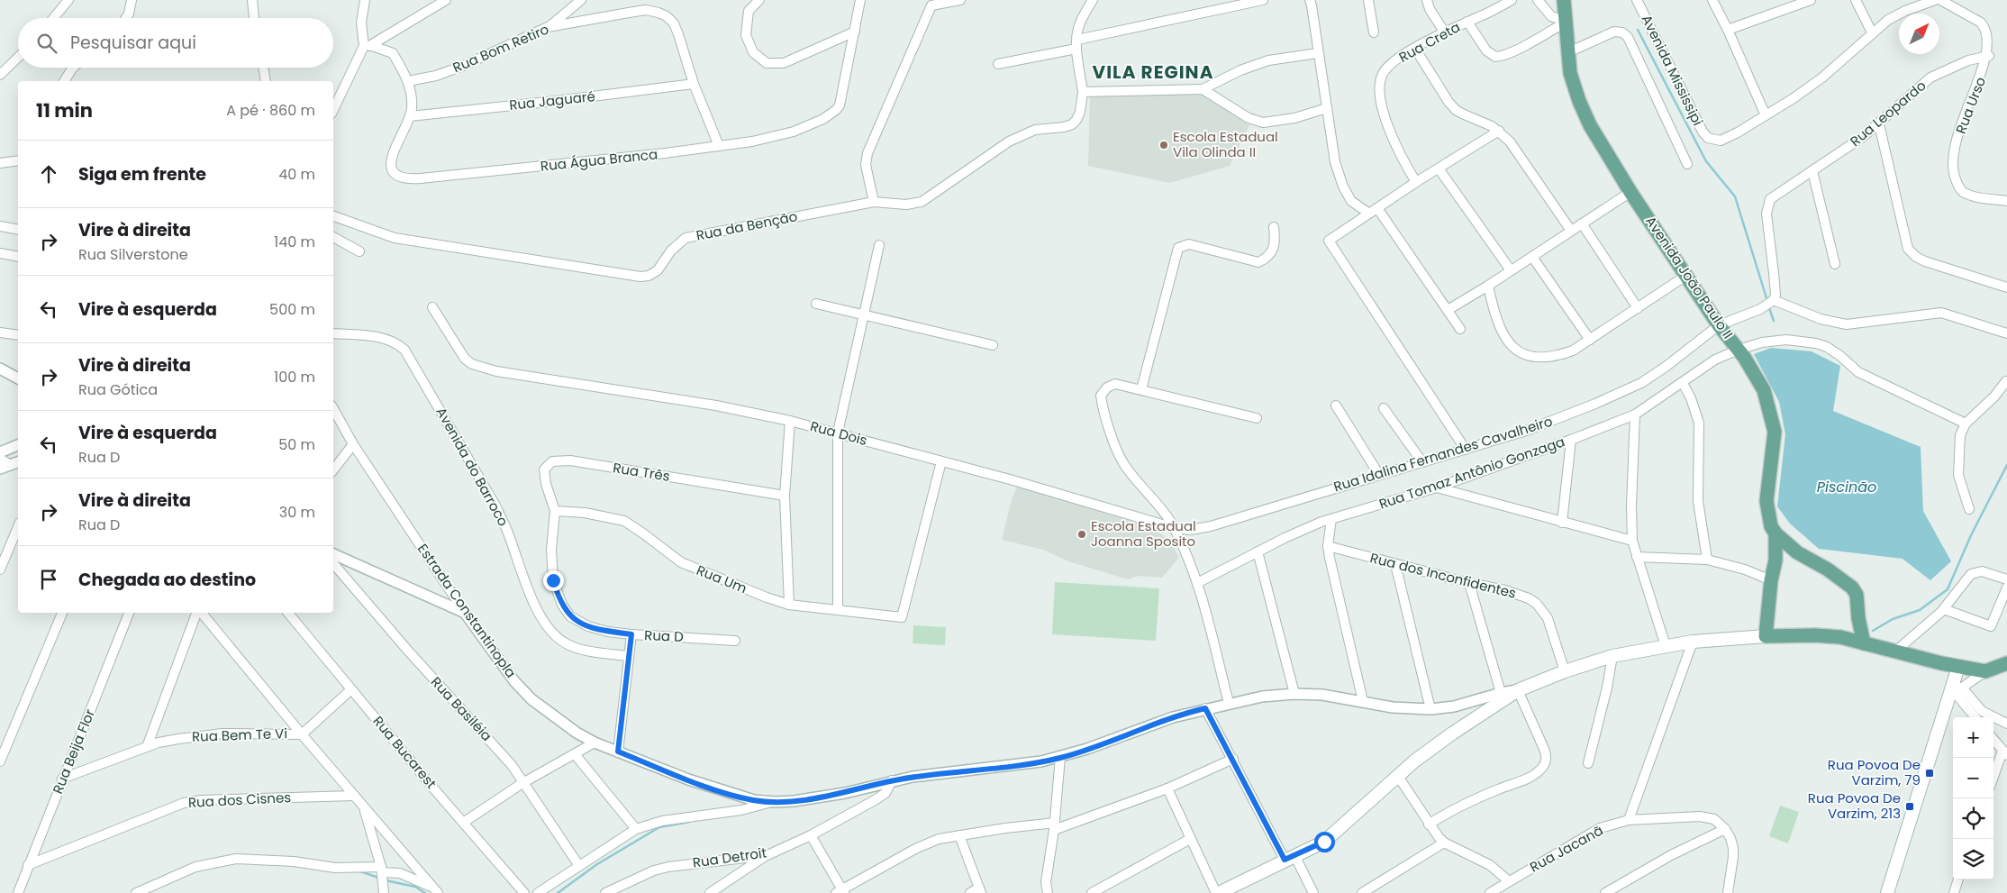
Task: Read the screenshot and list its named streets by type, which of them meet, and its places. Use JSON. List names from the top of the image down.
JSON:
{
  "streets": {
    "main road": ["Avenida João Paulo II"],
    "street": [
      "Rua Creta",
      "Rua Bom Retiro",
      "Avenida Mississipi",
      "Rua Jaguaré",
      "Rua Urso",
      "Rua Leopardo",
      "Rua Água Branca",
      "Rua da Benção",
      "Rua Dois",
      "Rua Idalina Fernandes Cavalheiro",
      "Avenida do Barroco",
      "Rua Três",
      "Rua Tomaz Antônio Gonzaga",
      "Rua dos Inconfidentes",
      "Rua Um",
      "Estrada Constantinopla",
      "Rua D",
      "Rua Basiléia",
      "Rua Bem Te Vi",
      "Rua Beija Flor",
      "Rua Bucarest",
      "Rua dos Cisnes",
      "Rua Jacanã",
      "Rua Detroit"
    ]
  },
  "crossings": [
    ["Rua Bom Retiro", "Rua Jaguaré"],
    ["Rua Bom Retiro", "Rua Água Branca"],
    ["Rua Jaguaré", "Rua Água Branca"],
    ["Rua Urso", "Rua Leopardo"],
    ["Rua Leopardo", "Rua Idalina Fernandes Cavalheiro"],
    ["Avenida João Paulo II", "Rua Idalina Fernandes Cavalheiro"],
    ["Avenida João Paulo II", "Rua Tomaz Antônio Gonzaga"],
    ["Rua Dois", "Rua Idalina Fernandes Cavalheiro"],
    ["Rua Dois", "Rua Um"],
    ["Rua Três", "Rua Um"],
    ["Rua Três", "Rua D"],
    ["Rua Um", "Rua D"],
    ["Estrada Constantinopla", "Rua Detroit"],
    ["Rua Bem Te Vi", "Rua Beija Flor"],
    ["Rua Bem Te Vi", "Rua Bucarest"],
    ["Rua Beija Flor", "Rua dos Cisnes"]
  ],
  "districts": ["VILA REGINA"],
  "water": ["Piscinão"],
  "places": {
    "other": ["Escola Estadual Vila Olinda II", "Escola Estadual Joanna Sposito"],
    "transit": ["Rua Povoa De Varzim, 79", "Rua Povoa De Varzim, 213"]
  },
  "north": "top right",
  "page": {
    "search": "Pesquisar aqui",
    "heading": ["11 min", "A pé · 860 m"],
    "list": [
      ["Siga em frente", "40 m"],
      ["Vire à direita", "Rua Silverstone", "140 m"],
      ["Vire à esquerda", "500 m"],
      ["Vire à direita", "Rua Gótica", "100 m"],
      ["Vire à esquerda", "Rua D", "50 m"],
      ["Vire à direita", "Rua D", "30 m"],
      "Chegada ao destino"
    ],
    "map_buttons": ["+", "−"]
  }
}
